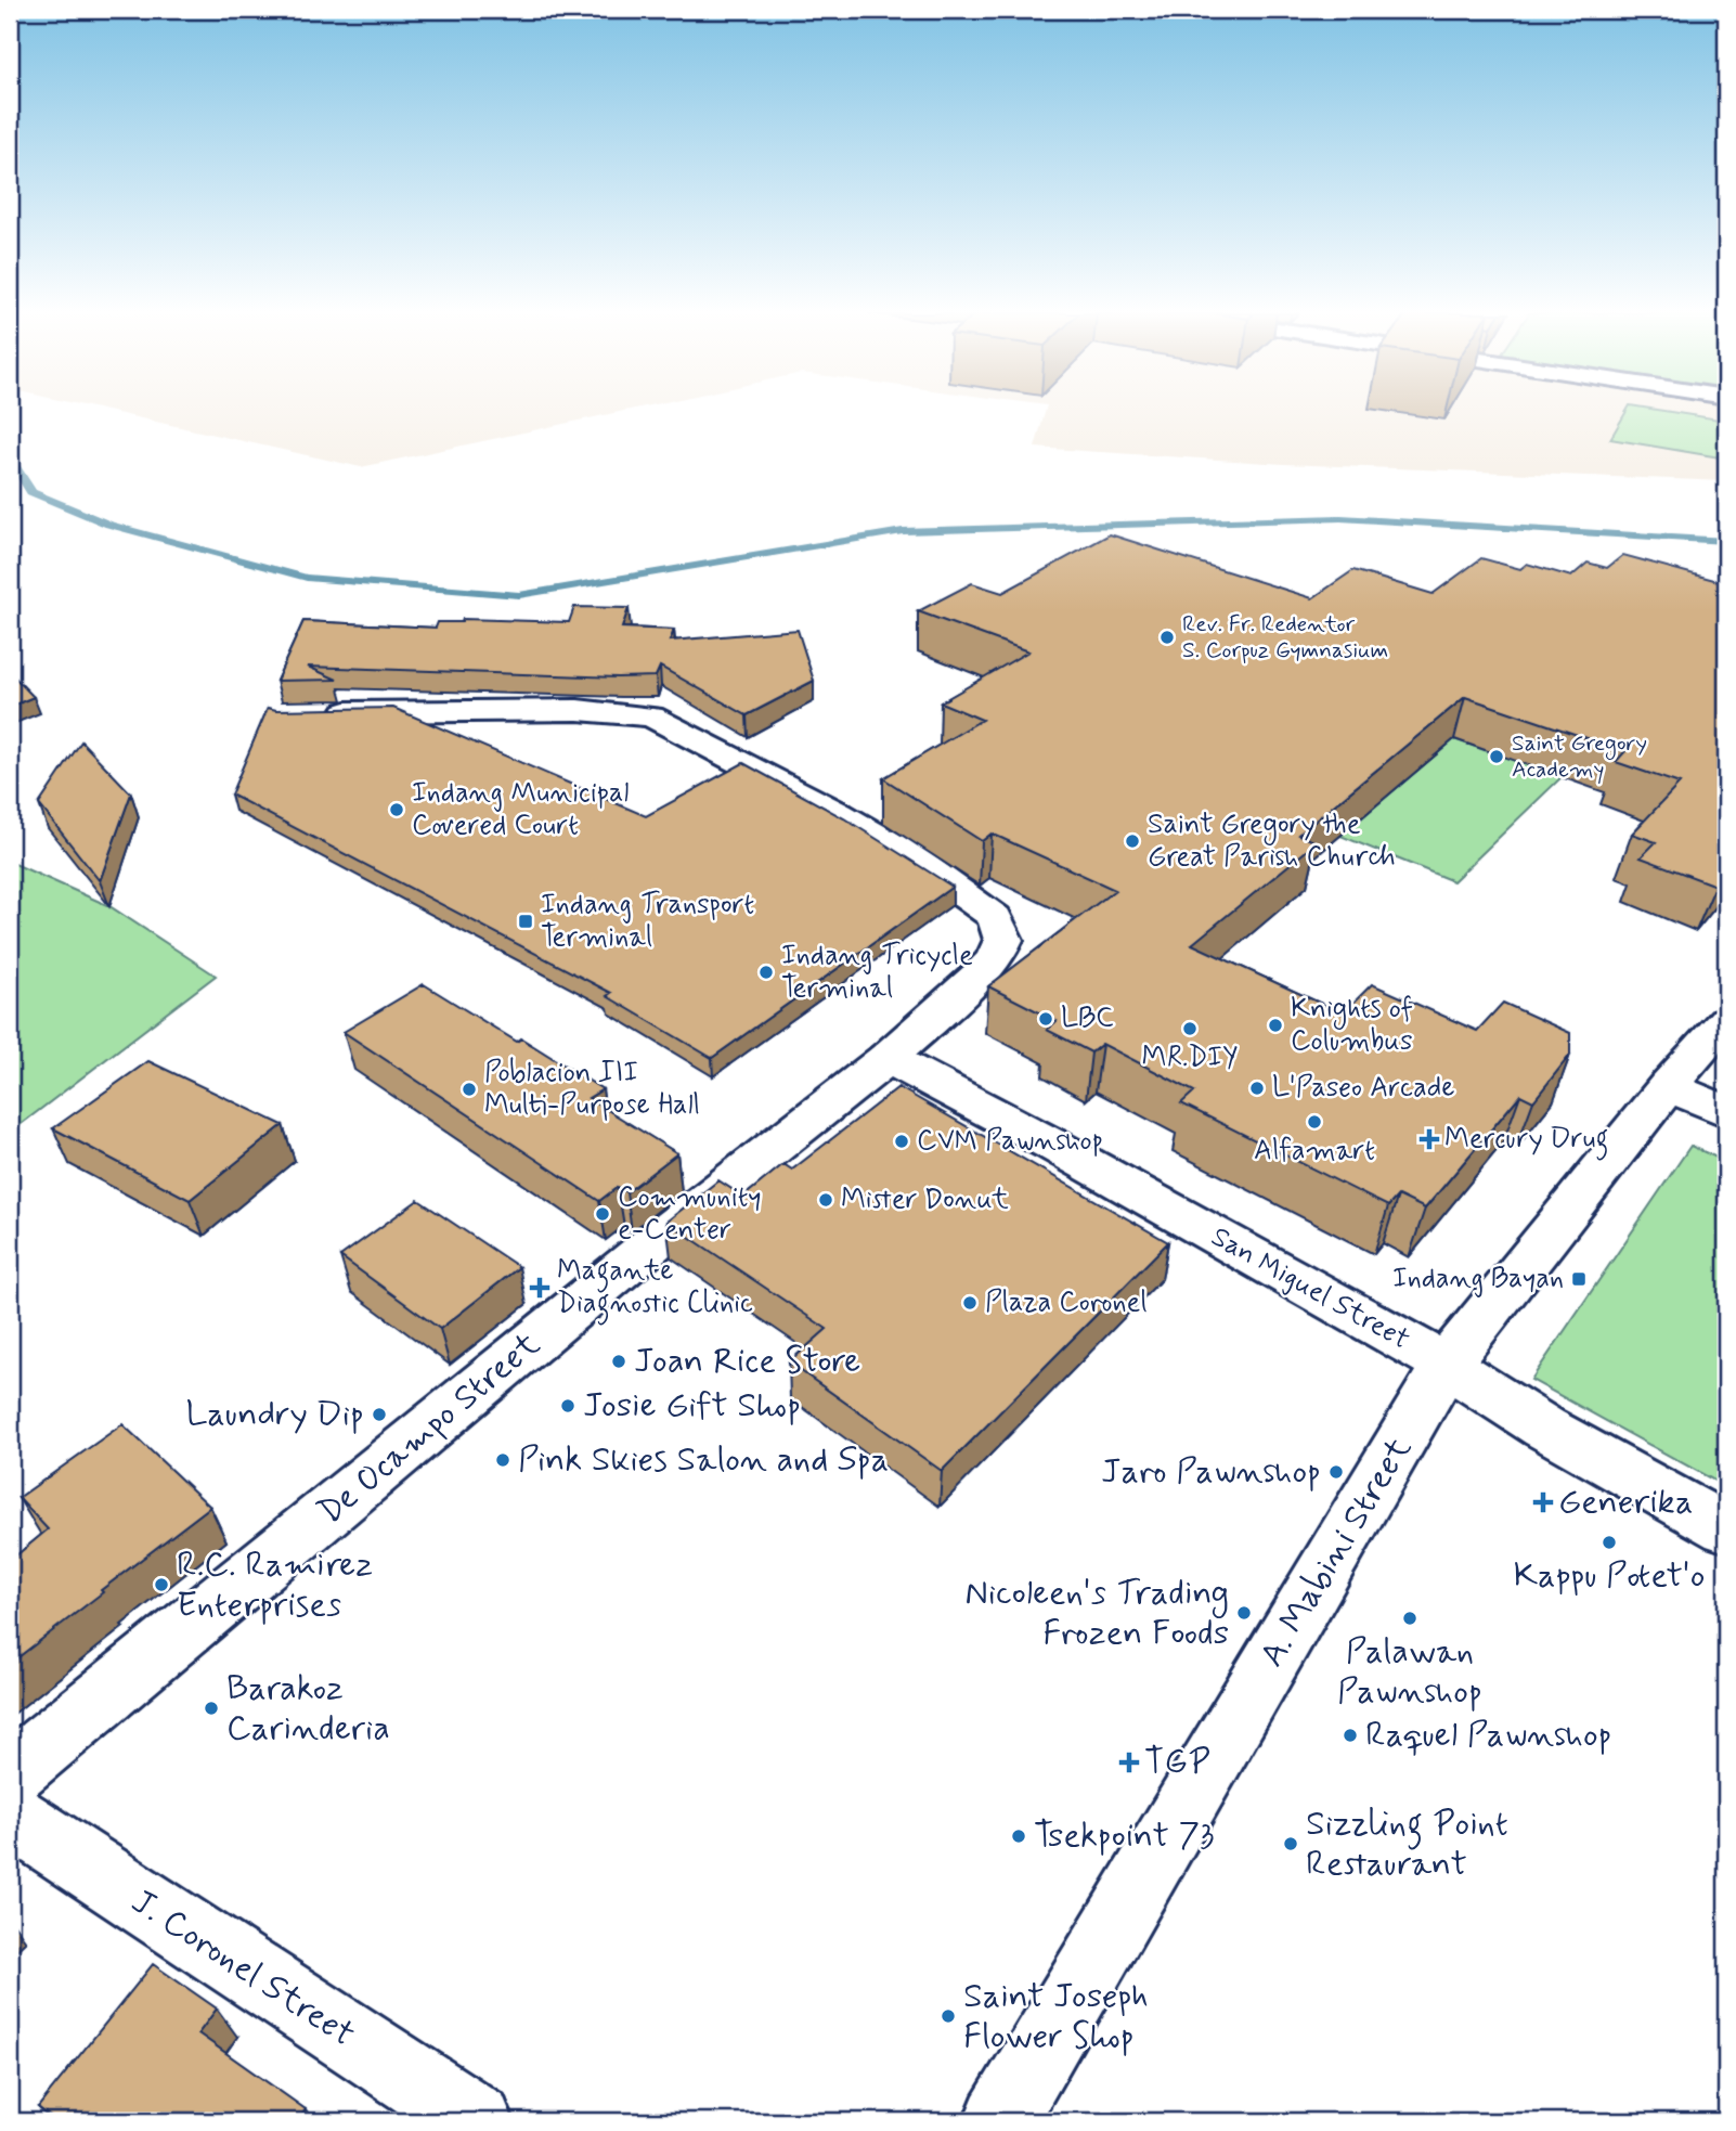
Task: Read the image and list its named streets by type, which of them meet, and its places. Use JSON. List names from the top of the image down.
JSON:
{
  "streets": {
    "street": [
      "San Miguel Street",
      "De Ocampo Street",
      "A. Mabini Street",
      "J. Coronel Street"
    ]
  },
  "crossings": [
    ["San Miguel Street", "De Ocampo Street"],
    ["San Miguel Street", "A. Mabini Street"]
  ],
  "places": {
    "other": [
      "Rev. Fr. Redentor S. Corpuz Gymnasium",
      "Saint Gregory Academy",
      "Indang Municipal Covered Court",
      "Saint Gregory the Great Parish Church",
      "Indang Tricycle Terminal",
      "LBC",
      "Knights of Columbus",
      "MR.DIY",
      "L'Paseo Arcade",
      "Poblacion III Multi-Purpose Hall",
      "Alfamart",
      "CVM Pawnshop",
      "Mister Donut",
      "Community e-Center",
      "Plaza Coronel",
      "Joan Rice Store",
      "Josie Gift Shop",
      "Laundry Dip",
      "Pink Skies Salon and Spa",
      "Jaro Pawnshop",
      "Kappu Potet'o",
      "R.C. Ramirez Enterprises",
      "Nicoleen's Trading Frozen Foods",
      "Palawan Pawnshop",
      "Barakoz Carinderia",
      "Raquel Pawnshop",
      "Tsekpoint 73",
      "Sizzling Point Restaurant",
      "Saint Joseph Flower Shop"
    ],
    "transit": ["Indang Transport Terminal", "Indang Bayan"],
    "health": [
      "Mercury Drug",
      "Magante Diagnostic Clinic",
      "Generika",
      "TGP"
    ]
  }
}
